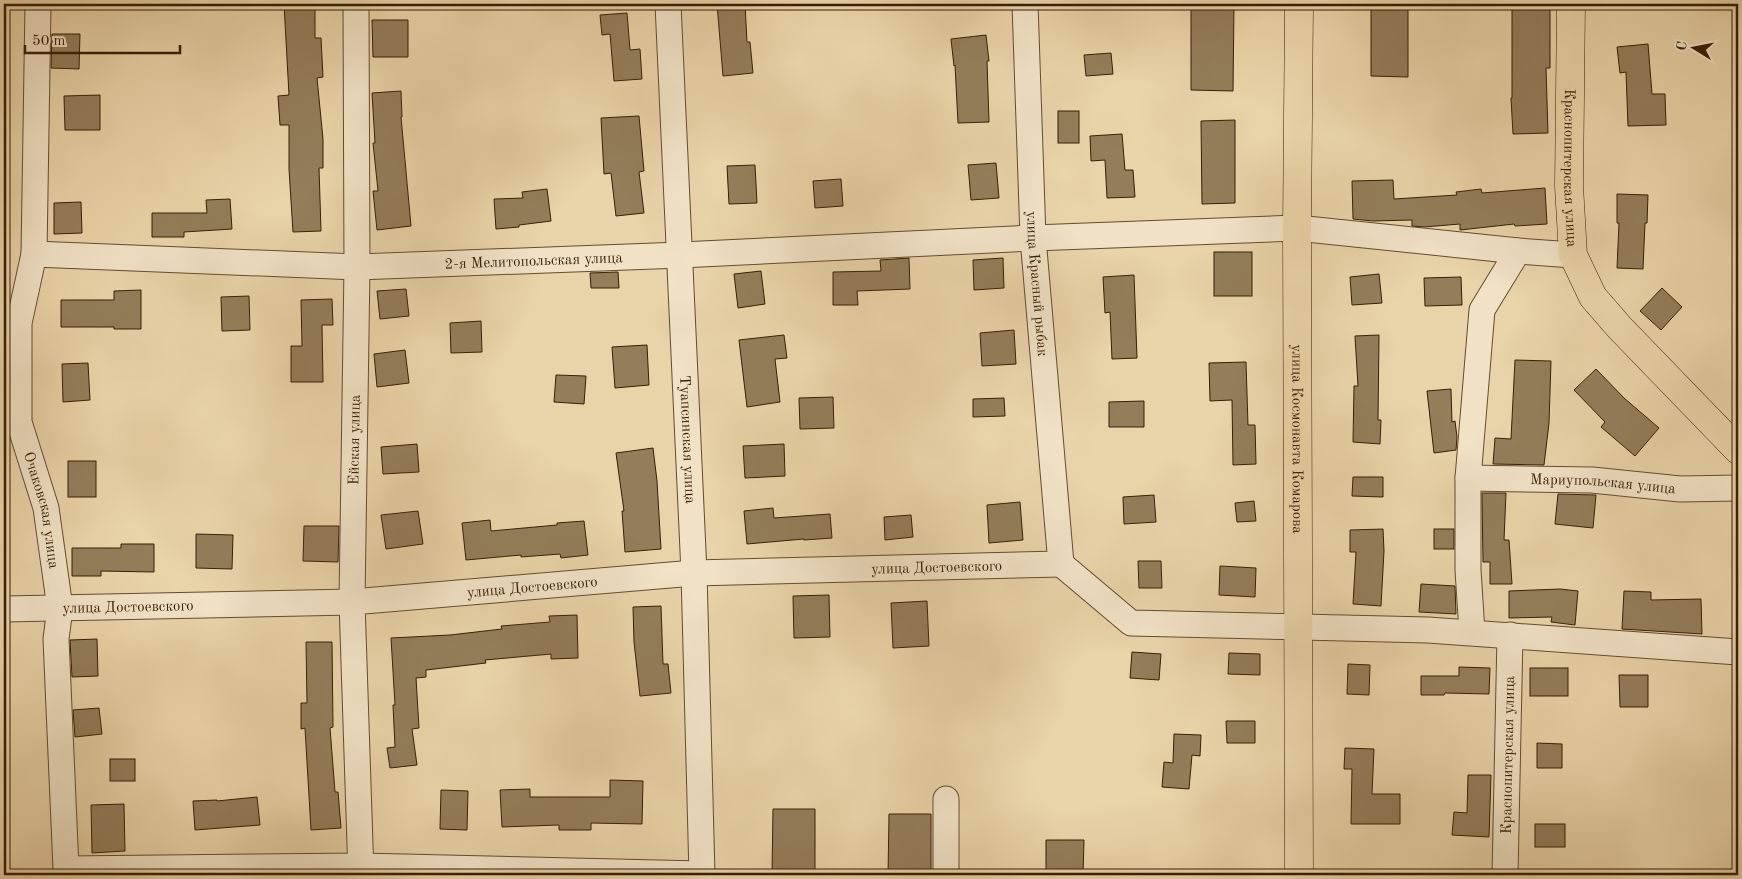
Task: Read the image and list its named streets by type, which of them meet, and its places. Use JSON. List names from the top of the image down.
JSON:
{
  "streets": {
    "main road": ["Краснопитерская улица", "улица Космонавта Комарова"],
    "street": [
      "2-я Мелитопольская улица",
      "улица Красный рыбак",
      "Туапсинская улица",
      "Ейская улица",
      "Мариупольская улица",
      "Очаковская улица",
      "улица Достоевского"
    ]
  },
  "crossings": [
    ["Краснопитерская улица", "2-я Мелитопольская улица"],
    ["2-я Мелитопольская улица", "улица Красный рыбак"],
    ["2-я Мелитопольская улица", "Туапсинская улица"],
    ["2-я Мелитопольская улица", "улица Космонавта Комарова"],
    ["2-я Мелитопольская улица", "Ейская улица"],
    ["2-я Мелитопольская улица", "Очаковская улица"],
    ["улица Красный рыбак", "улица Достоевского"],
    ["Туапсинская улица", "улица Достоевского"],
    ["Ейская улица", "Очаковская улица"],
    ["Ейская улица", "улица Достоевского"],
    ["Очаковская улица", "улица Достоевского"]
  ],
  "scale_bar": "50 m",
  "north": "left"
}
